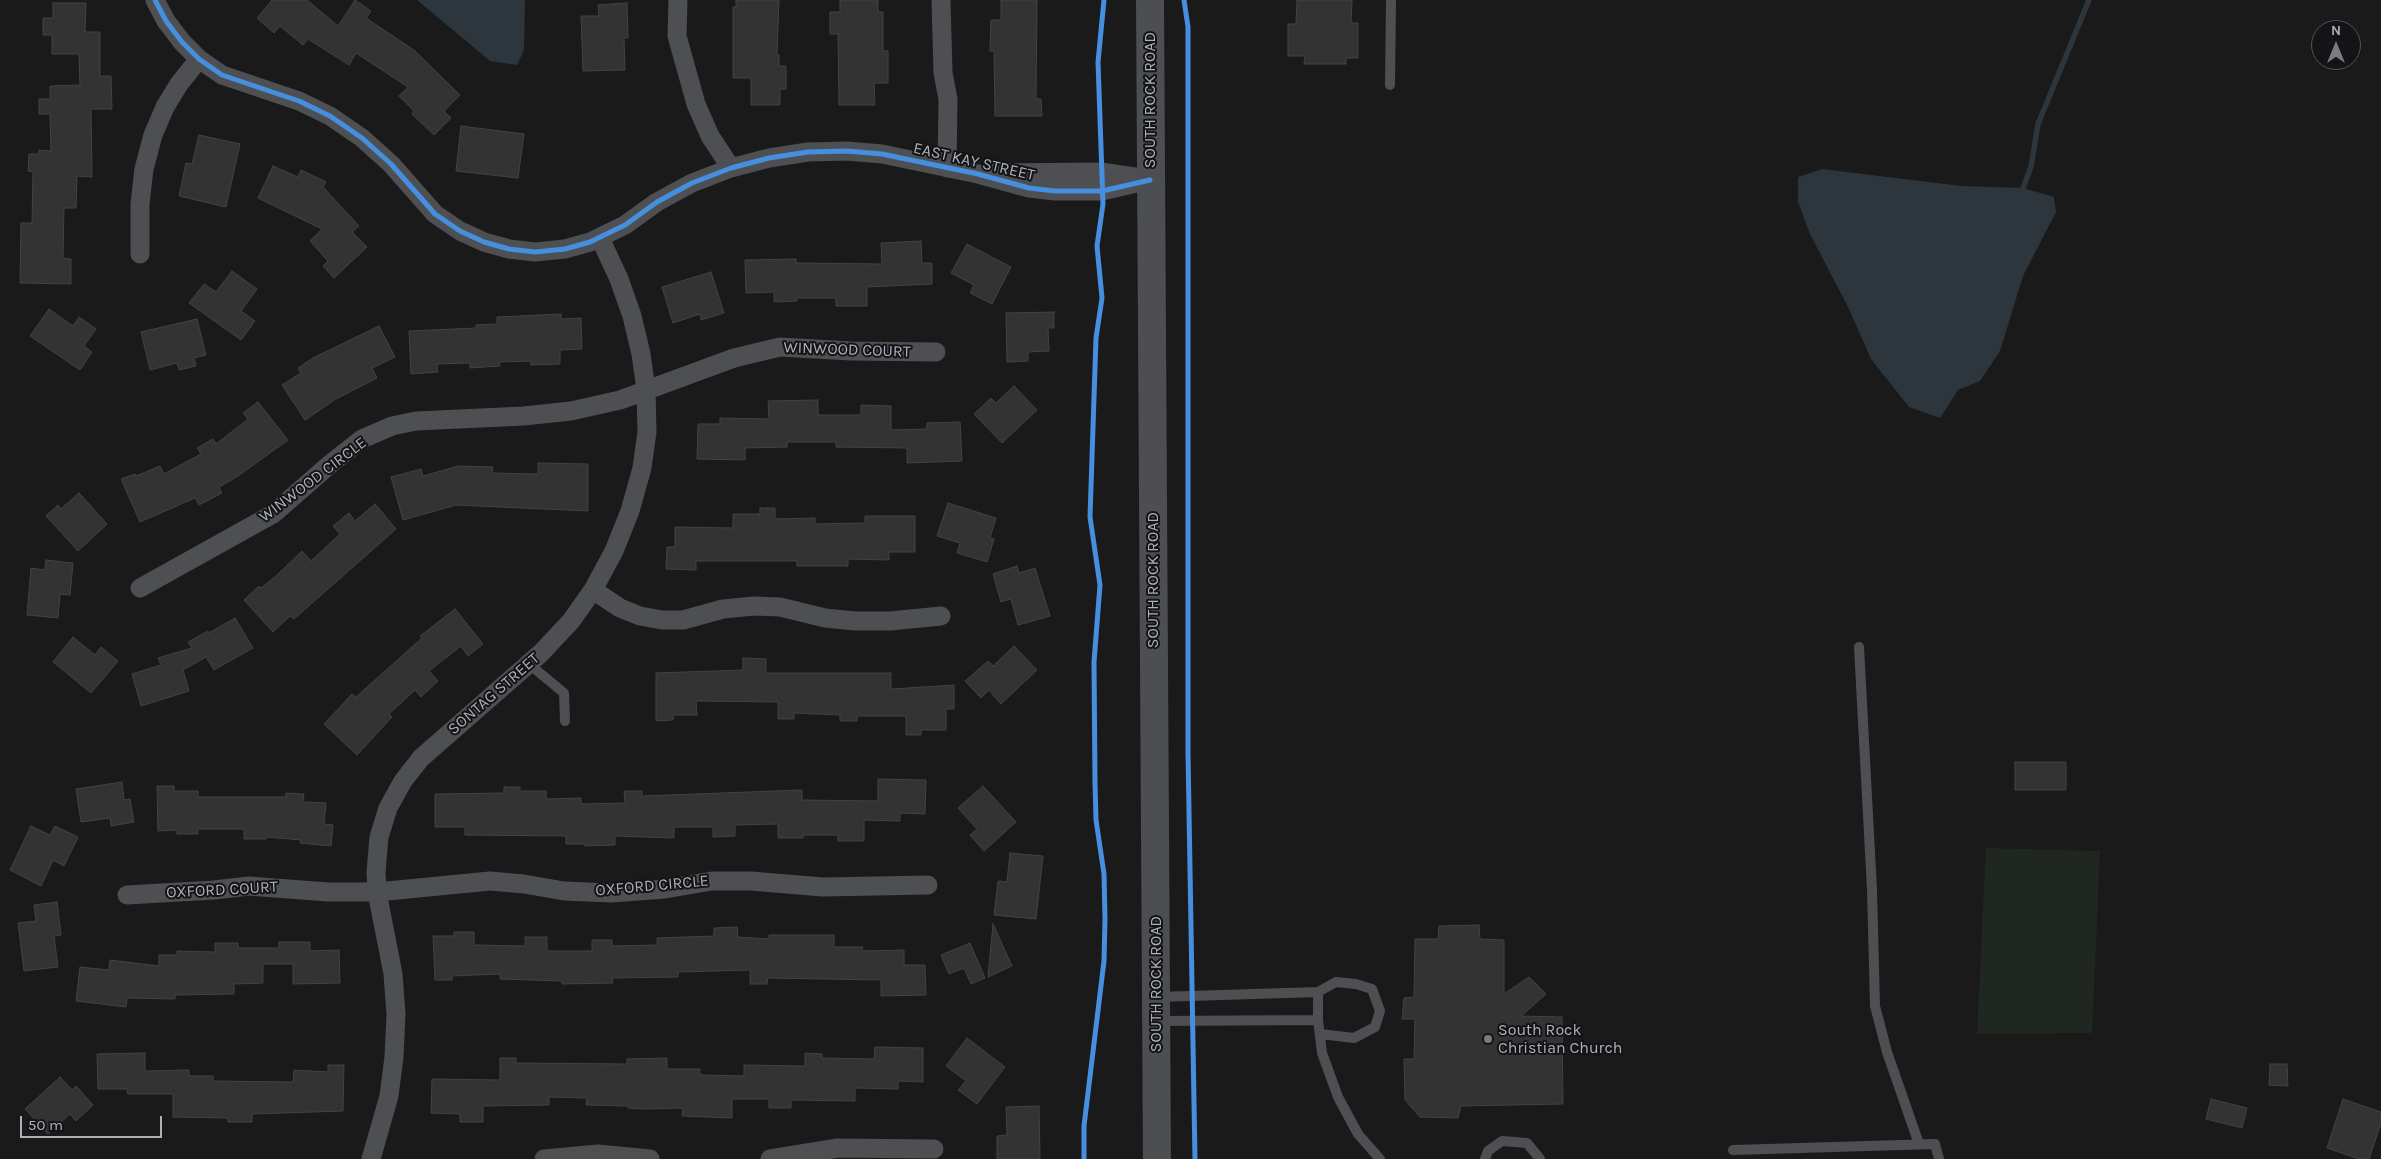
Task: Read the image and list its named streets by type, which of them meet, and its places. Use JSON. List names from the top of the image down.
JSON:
{
  "streets": {
    "main road": ["SOUTH ROCK ROAD"],
    "street": [
      "EAST KAY STREET",
      "WINWOOD COURT",
      "WINWOOD CIRCLE",
      "SONTAG STREET",
      "OXFORD CIRCLE",
      "OXFORD COURT"
    ]
  },
  "crossings": [
    ["SOUTH ROCK ROAD", "EAST KAY STREET"],
    ["EAST KAY STREET", "SONTAG STREET"],
    ["WINWOOD COURT", "WINWOOD CIRCLE"],
    ["WINWOOD COURT", "SONTAG STREET"],
    ["WINWOOD CIRCLE", "SONTAG STREET"],
    ["SONTAG STREET", "OXFORD CIRCLE"],
    ["SONTAG STREET", "OXFORD COURT"],
    ["OXFORD CIRCLE", "OXFORD COURT"]
  ],
  "places": ["South Rock Christian Church"],
  "scale_bar": "50 m",
  "north": "top"
}
